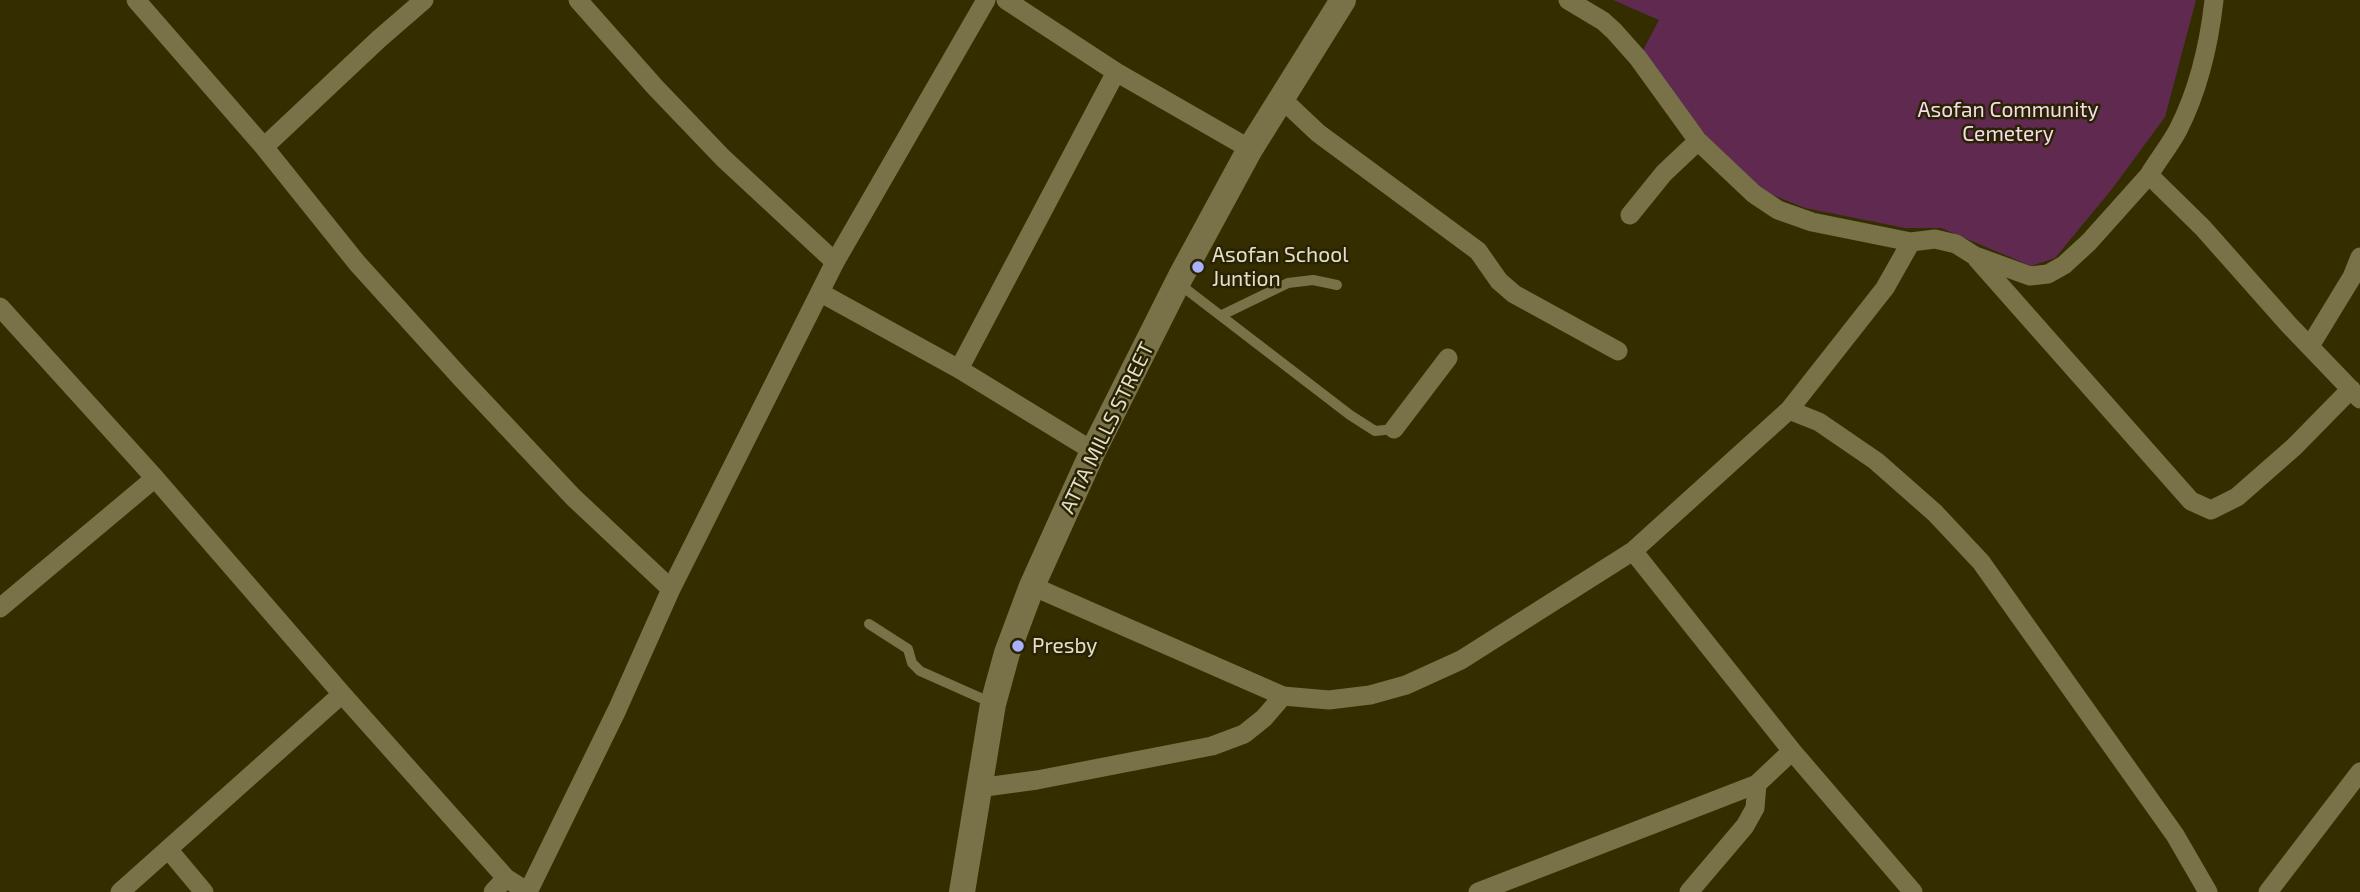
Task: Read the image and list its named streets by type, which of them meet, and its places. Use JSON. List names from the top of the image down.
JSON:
{
  "streets": {
    "main road": ["ATTA MILLS STREET"]
  },
  "parks": ["Asofan Community Cemetery"],
  "places": ["Asofan School Juntion", "Presby"]
}
